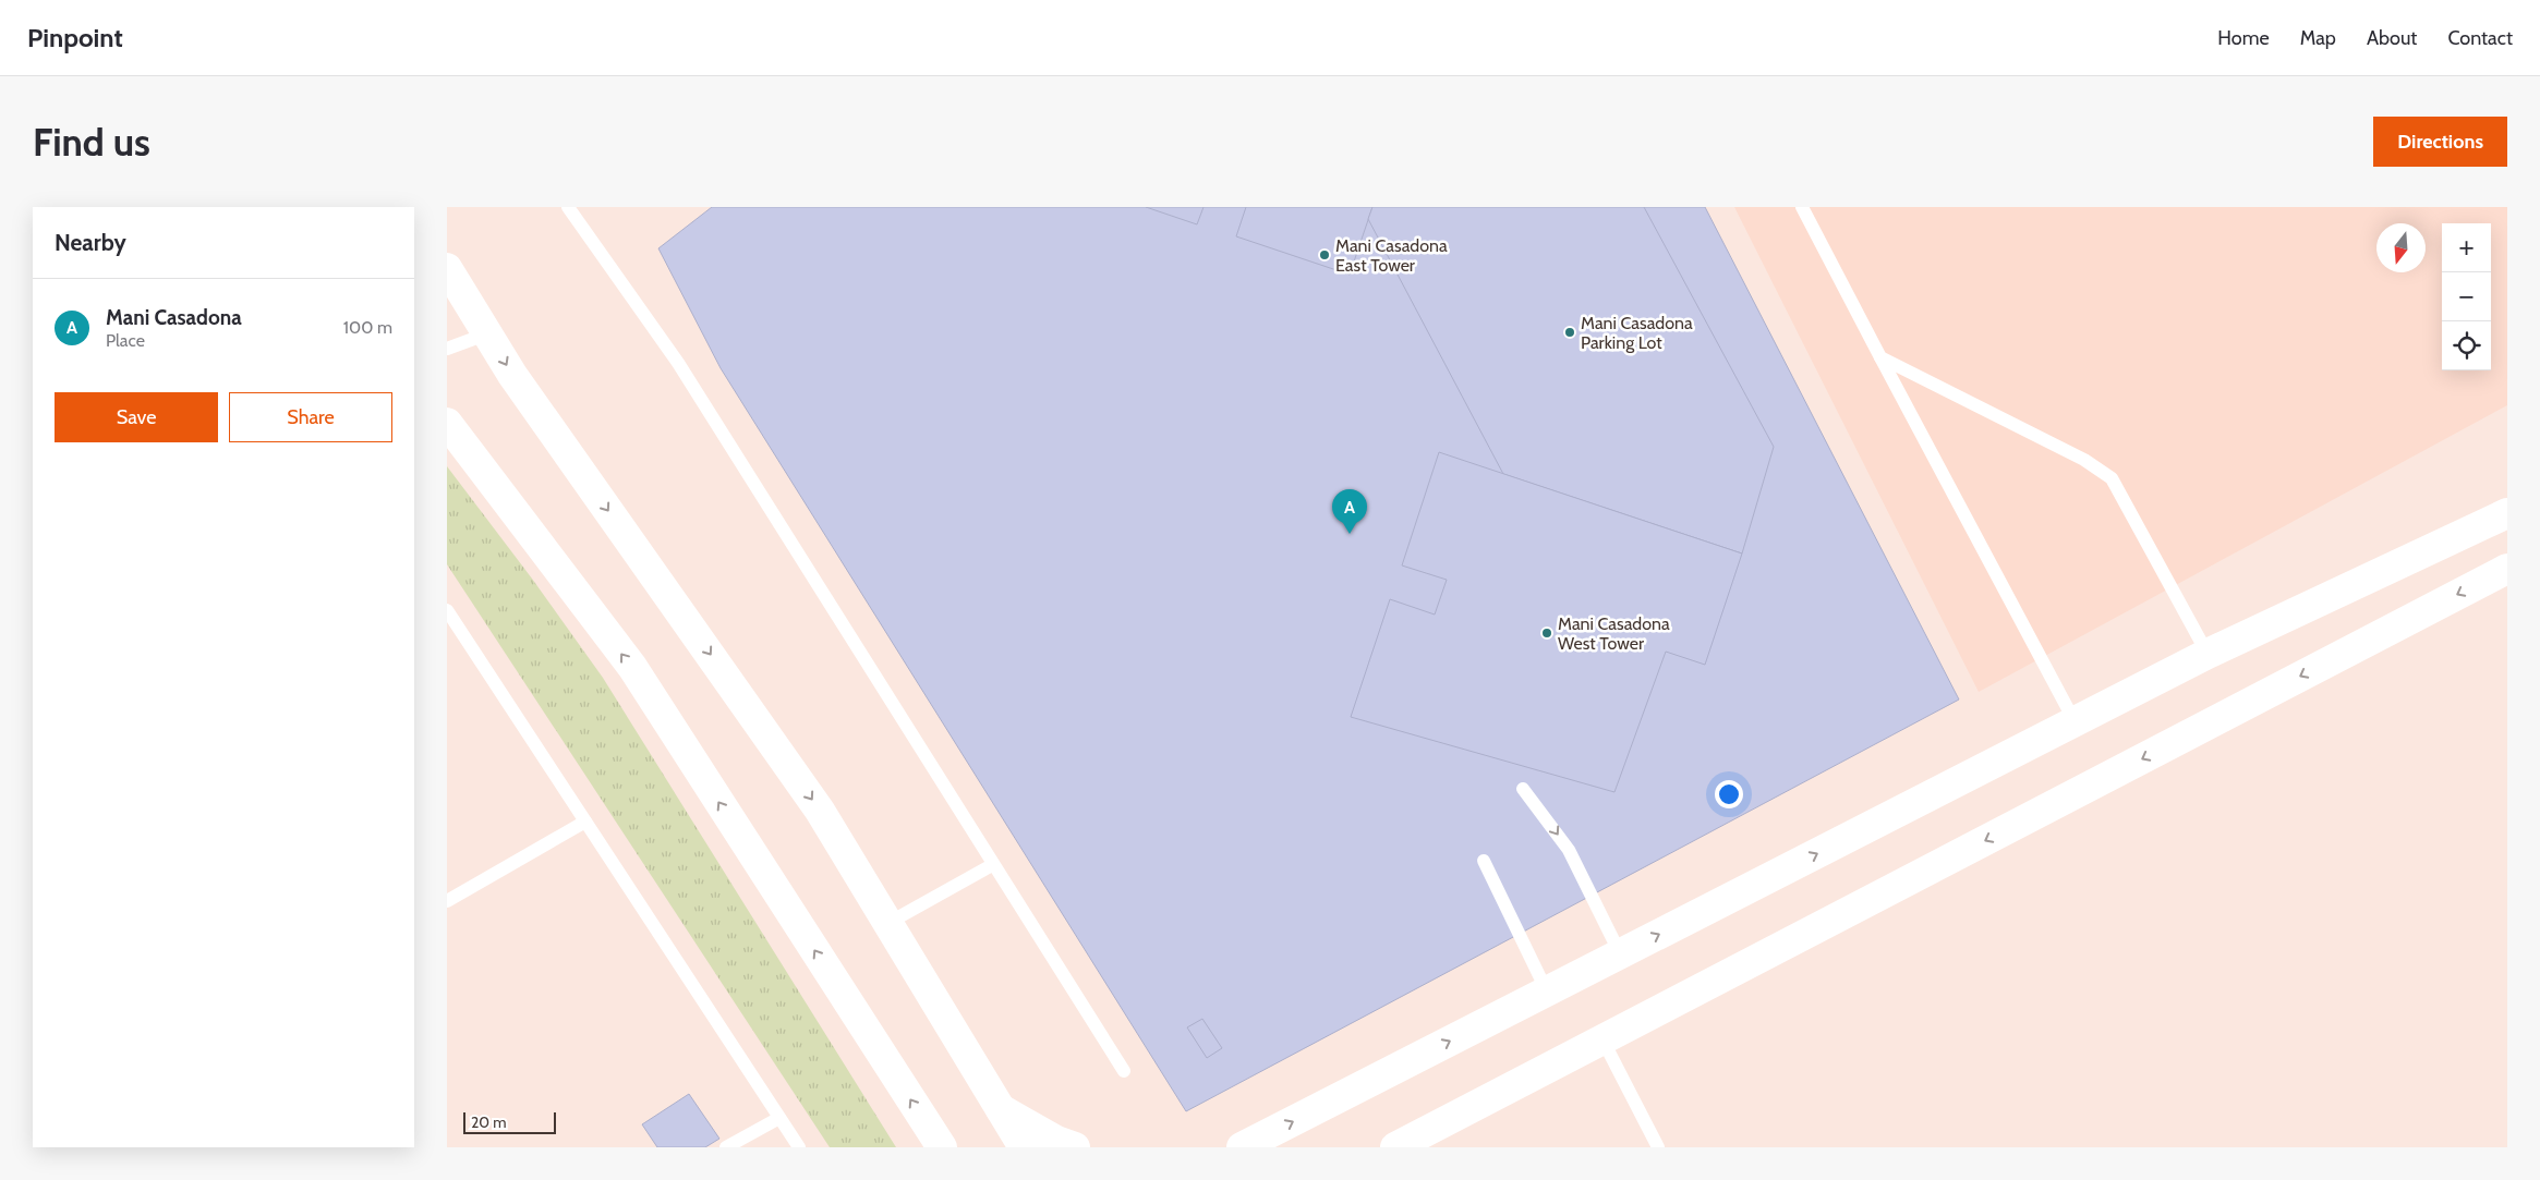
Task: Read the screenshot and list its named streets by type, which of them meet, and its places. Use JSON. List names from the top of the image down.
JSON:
{
  "places": ["Mani Casadona East Tower", "Mani Casadona Parking Lot", "Mani Casadona West Tower"],
  "scale_bar": "20 m",
  "north": "bottom",
  "page": {
    "header": "Pinpoint",
    "nav": [
      "Home",
      "Map",
      "About",
      "Contact"
    ],
    "buttons": [
      "Directions",
      ["Save", "Share"]
    ],
    "title": "Find us",
    "heading": "Nearby",
    "map_buttons": ["+", "−"],
    "list": [
      {
        "mark": "A",
        "name": "Mani Casadona",
        "note": "Place",
        "value": "100 m"
      }
    ],
    "pins": "A",
    "scale": "20 m"
  }
}
